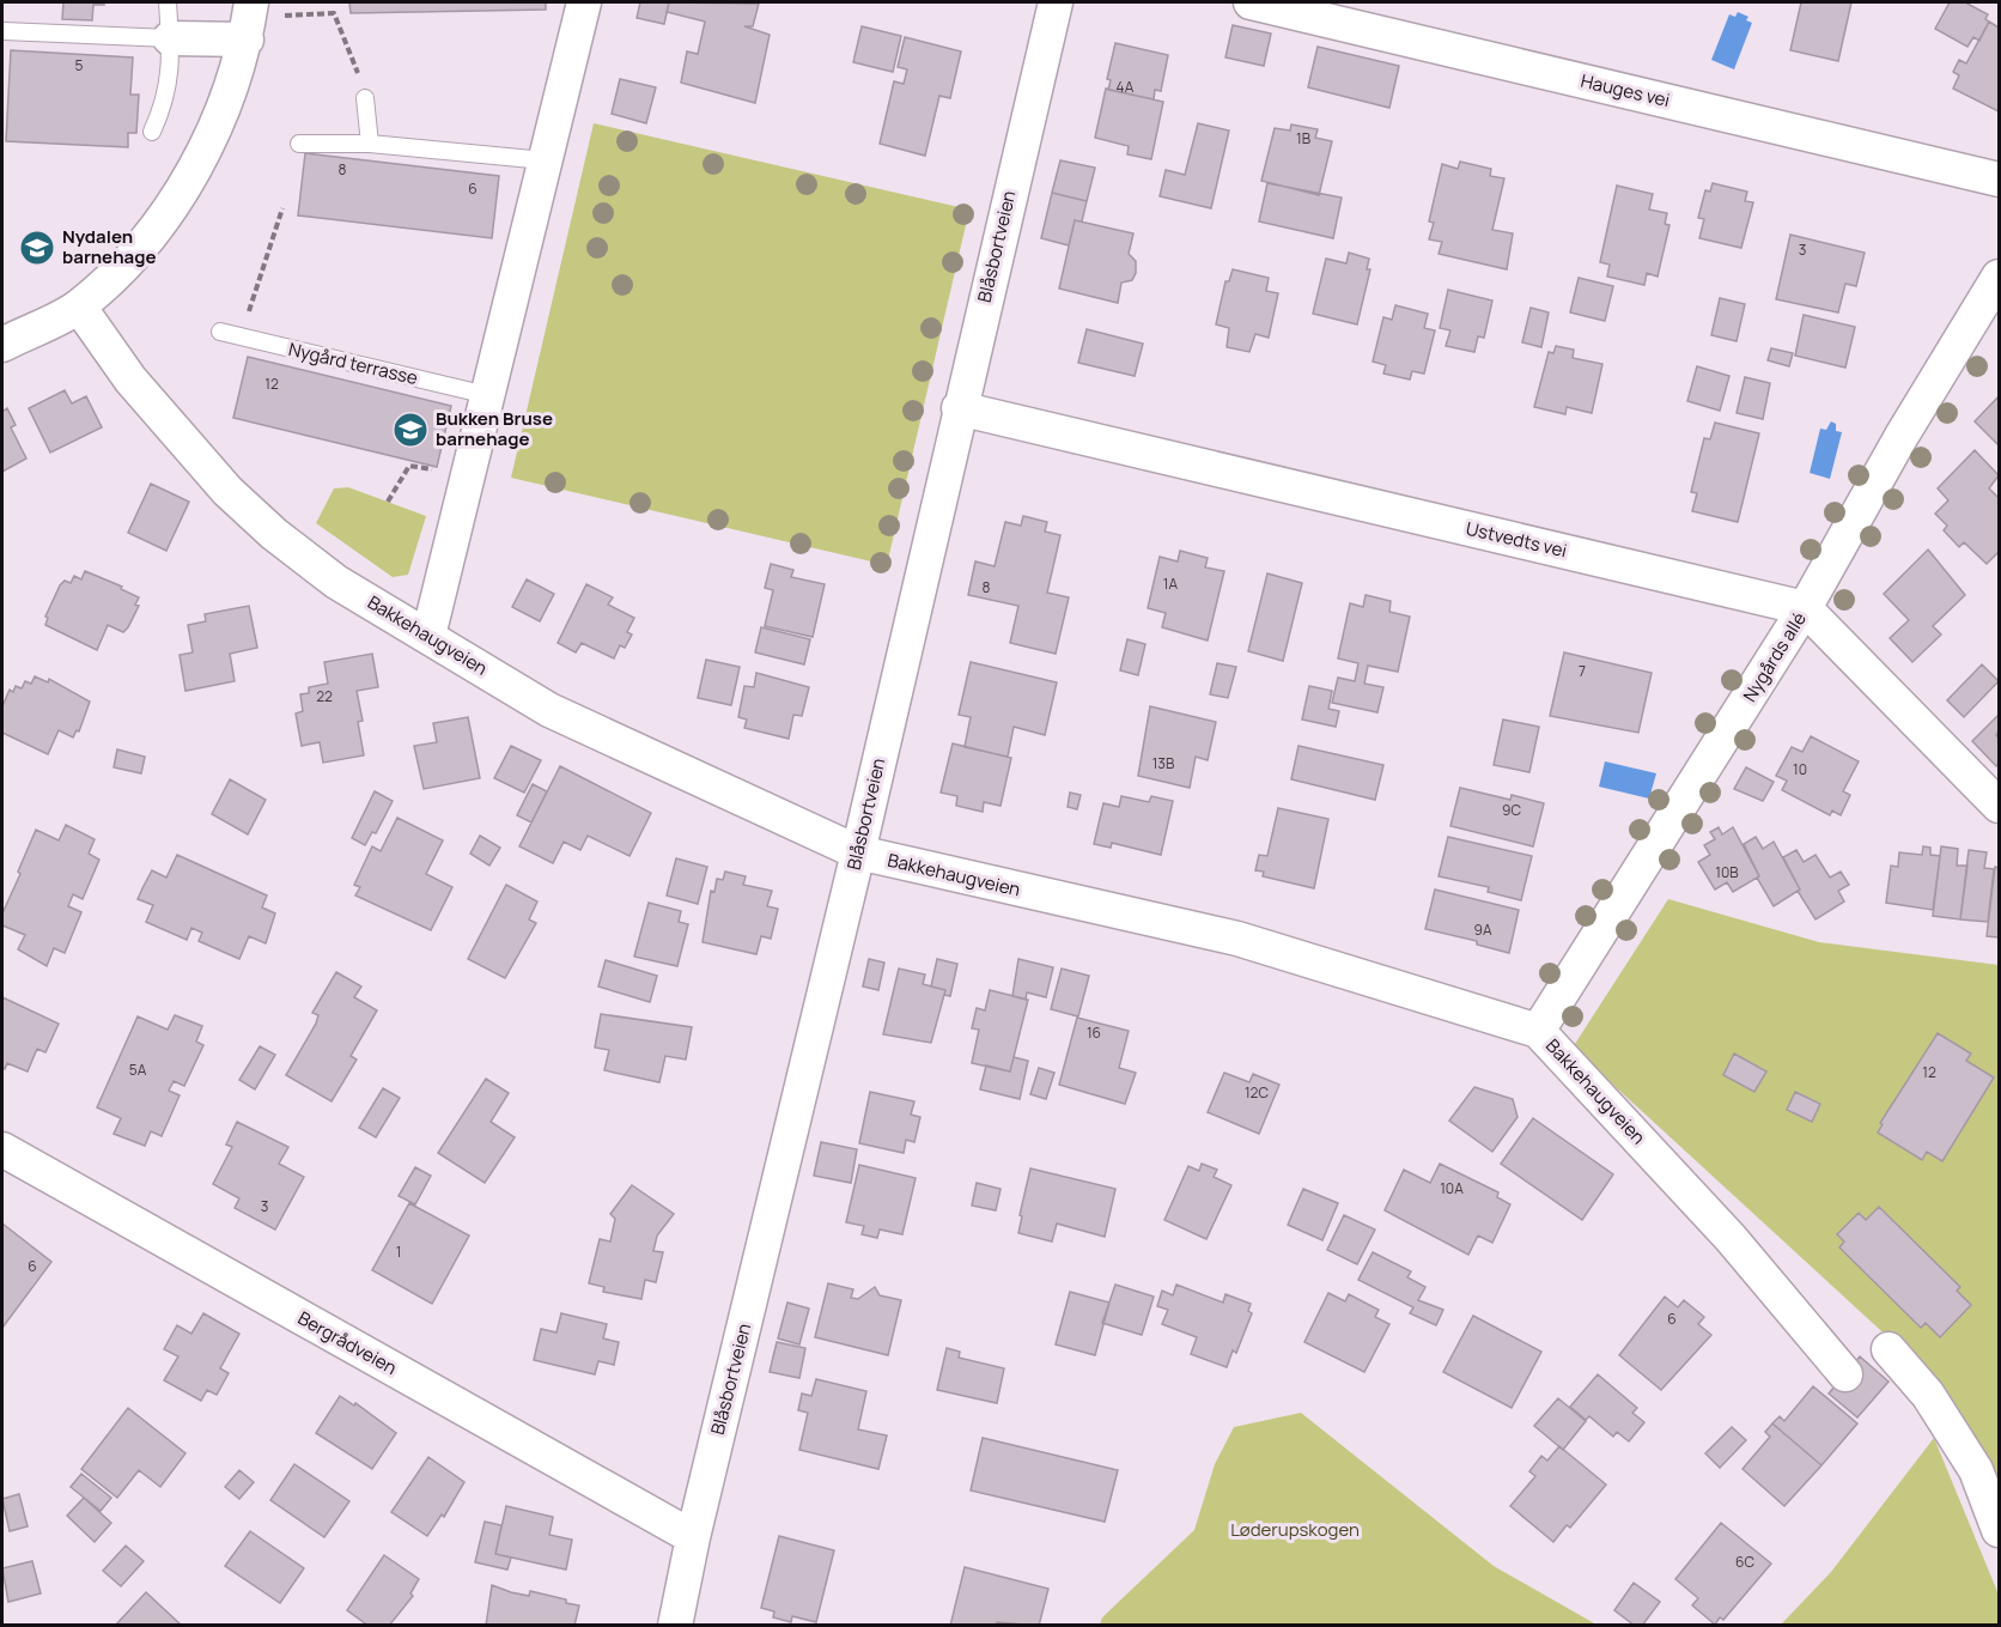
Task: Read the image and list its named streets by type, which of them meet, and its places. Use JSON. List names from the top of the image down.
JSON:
{
  "streets": {
    "street": [
      "Hauges vei",
      "Blåsbortveien",
      "Ustvedts vei",
      "Bakkehaugveien",
      "Nygårds allé",
      "Bergrådveien"
    ],
    "lane": ["Nygård terrasse"]
  },
  "crossings": [
    ["Blåsbortveien", "Ustvedts vei"],
    ["Blåsbortveien", "Bakkehaugveien"],
    ["Blåsbortveien", "Bergrådveien"],
    ["Ustvedts vei", "Nygårds allé"],
    ["Bakkehaugveien", "Nygårds allé"]
  ],
  "parks": ["Løderupskogen"],
  "places": {
    "school or university": ["Nydalen barnehage", "Bukken Bruse barnehage"]
  },
  "house_numbers": [
    "5",
    "4A",
    "1B",
    "8",
    "6",
    "3",
    "12",
    "1A",
    "8",
    "7",
    "22",
    "13B",
    "10",
    "9C",
    "10B",
    "9A",
    "16",
    "5A",
    "12",
    "12C",
    "10A",
    "3",
    "1",
    "6",
    "6",
    "6C"
  ]
}
